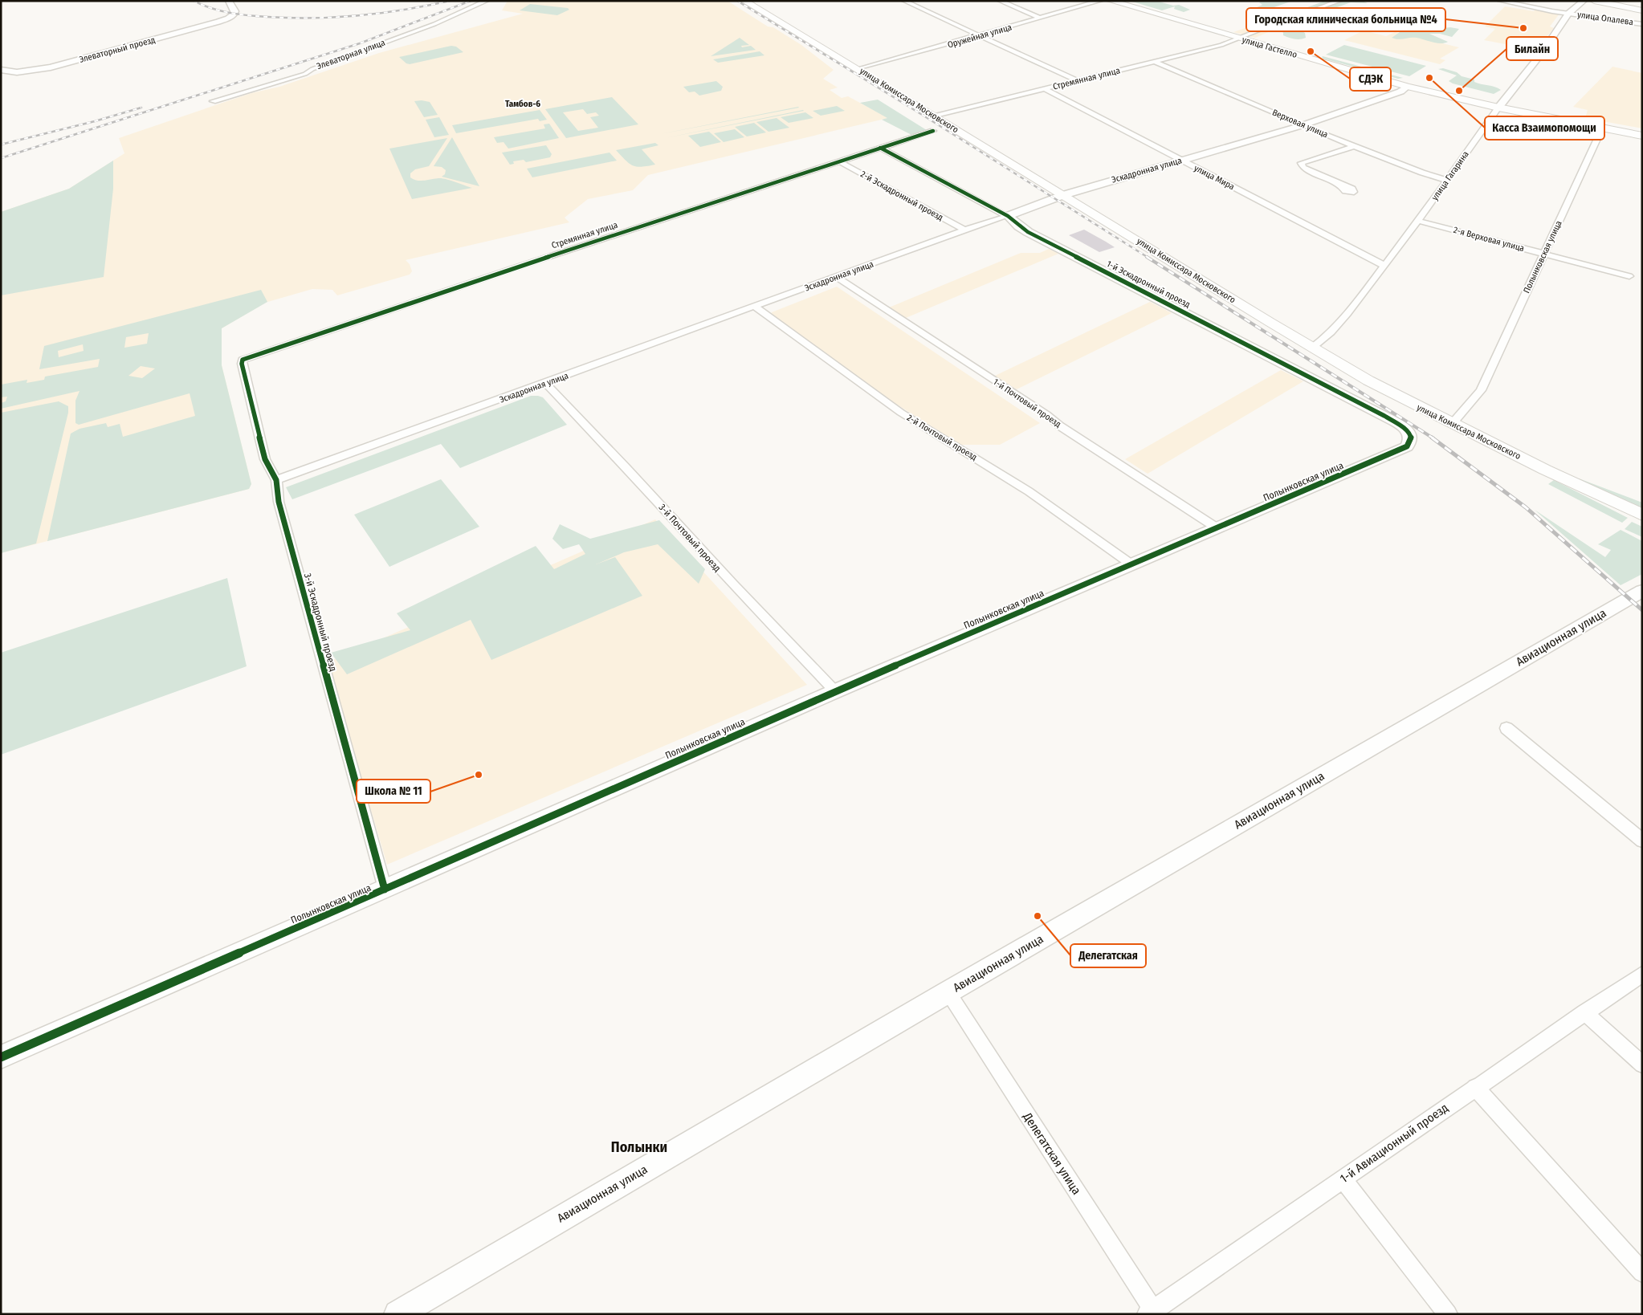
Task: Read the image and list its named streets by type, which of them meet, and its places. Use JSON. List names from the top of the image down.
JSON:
{
  "streets": {
    "main road": ["улица Гастелло", "улица Комиссара Московского"],
    "street": [
      "улица Опалева",
      "Оружейная улица",
      "Элеваторный проезд",
      "Элеваторная улица",
      "Стремянная улица",
      "Верховая улица",
      "Эскадронная улица",
      "улица Гагарина",
      "улица Мира",
      "2-й Эскадронный проезд",
      "2-я Верховая улица",
      "Полынковская улица",
      "1-й Эскадронный проезд",
      "1-й Почтовый проезд",
      "2-й Почтовый проезд",
      "3-й Почтовый проезд",
      "3-й Эскадронный проезд",
      "Авиационная улица",
      "1-й Авиационный проезд",
      "Делегатская улица"
    ]
  },
  "crossings": [
    ["улица Опалева", "улица Гагарина"],
    ["Оружейная улица", "улица Комиссара Московского"],
    ["улица Гастелло", "Стремянная улица"],
    ["улица Гастелло", "Эскадронная улица"],
    ["улица Гастелло", "улица Гагарина"],
    ["улица Гастелло", "Полынковская улица"],
    ["Стремянная улица", "улица Комиссара Московского"],
    ["Стремянная улица", "Верховая улица"],
    ["Стремянная улица", "улица Мира"],
    ["Стремянная улица", "2-й Эскадронный проезд"],
    ["Стремянная улица", "1-й Эскадронный проезд"],
    ["Стремянная улица", "3-й Эскадронный проезд"],
    ["улица Комиссара Московского", "Эскадронная улица"],
    ["улица Комиссара Московского", "улица Гагарина"],
    ["улица Комиссара Московского", "Полынковская улица"],
    ["Верховая улица", "Эскадронная улица"],
    ["Верховая улица", "улица Гагарина"],
    ["Эскадронная улица", "улица Мира"],
    ["Эскадронная улица", "2-й Эскадронный проезд"],
    ["Эскадронная улица", "1-й Эскадронный проезд"],
    ["Эскадронная улица", "1-й Почтовый проезд"],
    ["Эскадронная улица", "2-й Почтовый проезд"],
    ["Эскадронная улица", "3-й Почтовый проезд"],
    ["Эскадронная улица", "3-й Эскадронный проезд"],
    ["улица Гагарина", "улица Мира"],
    ["улица Гагарина", "2-я Верховая улица"],
    ["2-я Верховая улица", "Полынковская улица"],
    ["Полынковская улица", "1-й Эскадронный проезд"],
    ["Полынковская улица", "1-й Почтовый проезд"],
    ["Полынковская улица", "2-й Почтовый проезд"],
    ["Полынковская улица", "3-й Почтовый проезд"],
    ["Полынковская улица", "3-й Эскадронный проезд"],
    ["Авиационная улица", "Делегатская улица"],
    ["1-й Авиационный проезд", "Делегатская улица"]
  ],
  "districts": ["Тамбов-6", "Полынки"],
  "places": [
    "Городская клиническая больница №4",
    "СДЭК",
    "Касса Взаимопомощи",
    "Билайн",
    "Школа № 11",
    "Делегатская"
  ]
}
